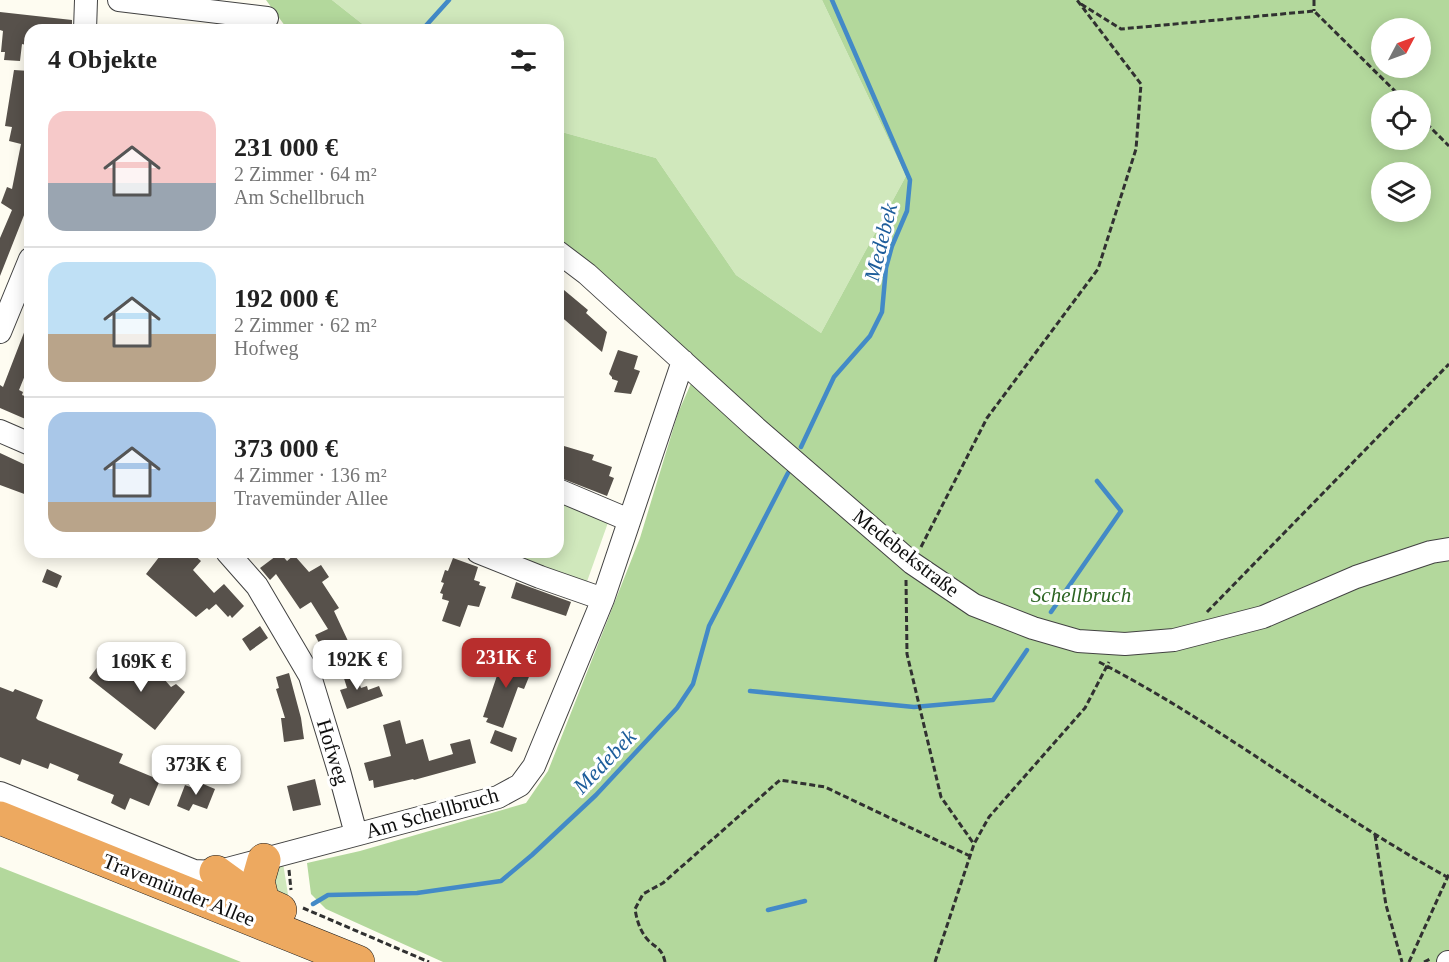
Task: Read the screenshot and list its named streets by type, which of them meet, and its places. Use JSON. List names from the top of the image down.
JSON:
{
  "streets": {
    "highway": ["Travemünder Allee"],
    "street": ["Medebekstraße", "Hofweg", "Am Schellbruch"]
  },
  "crossings": [
    ["Medebekstraße", "Am Schellbruch"],
    ["Hofweg", "Am Schellbruch"],
    ["Am Schellbruch", "Travemünder Allee"]
  ],
  "water": ["Medebek"],
  "parks": ["Schellbruch"],
  "north": "top right",
  "page": {
    "heading": "4 Objekte",
    "list": [
      {
        "name": "231 000 €",
        "note": "2 Zimmer · 64 m² · Am Schellbruch"
      },
      {
        "name": "192 000 €",
        "note": "2 Zimmer · 62 m² · Hofweg"
      },
      {
        "name": "373 000 €",
        "note": "4 Zimmer · 136 m² · Travemünder Allee"
      }
    ],
    "price": [
      "231K €",
      "192K €",
      "169K €",
      "373K €"
    ]
  }
}
